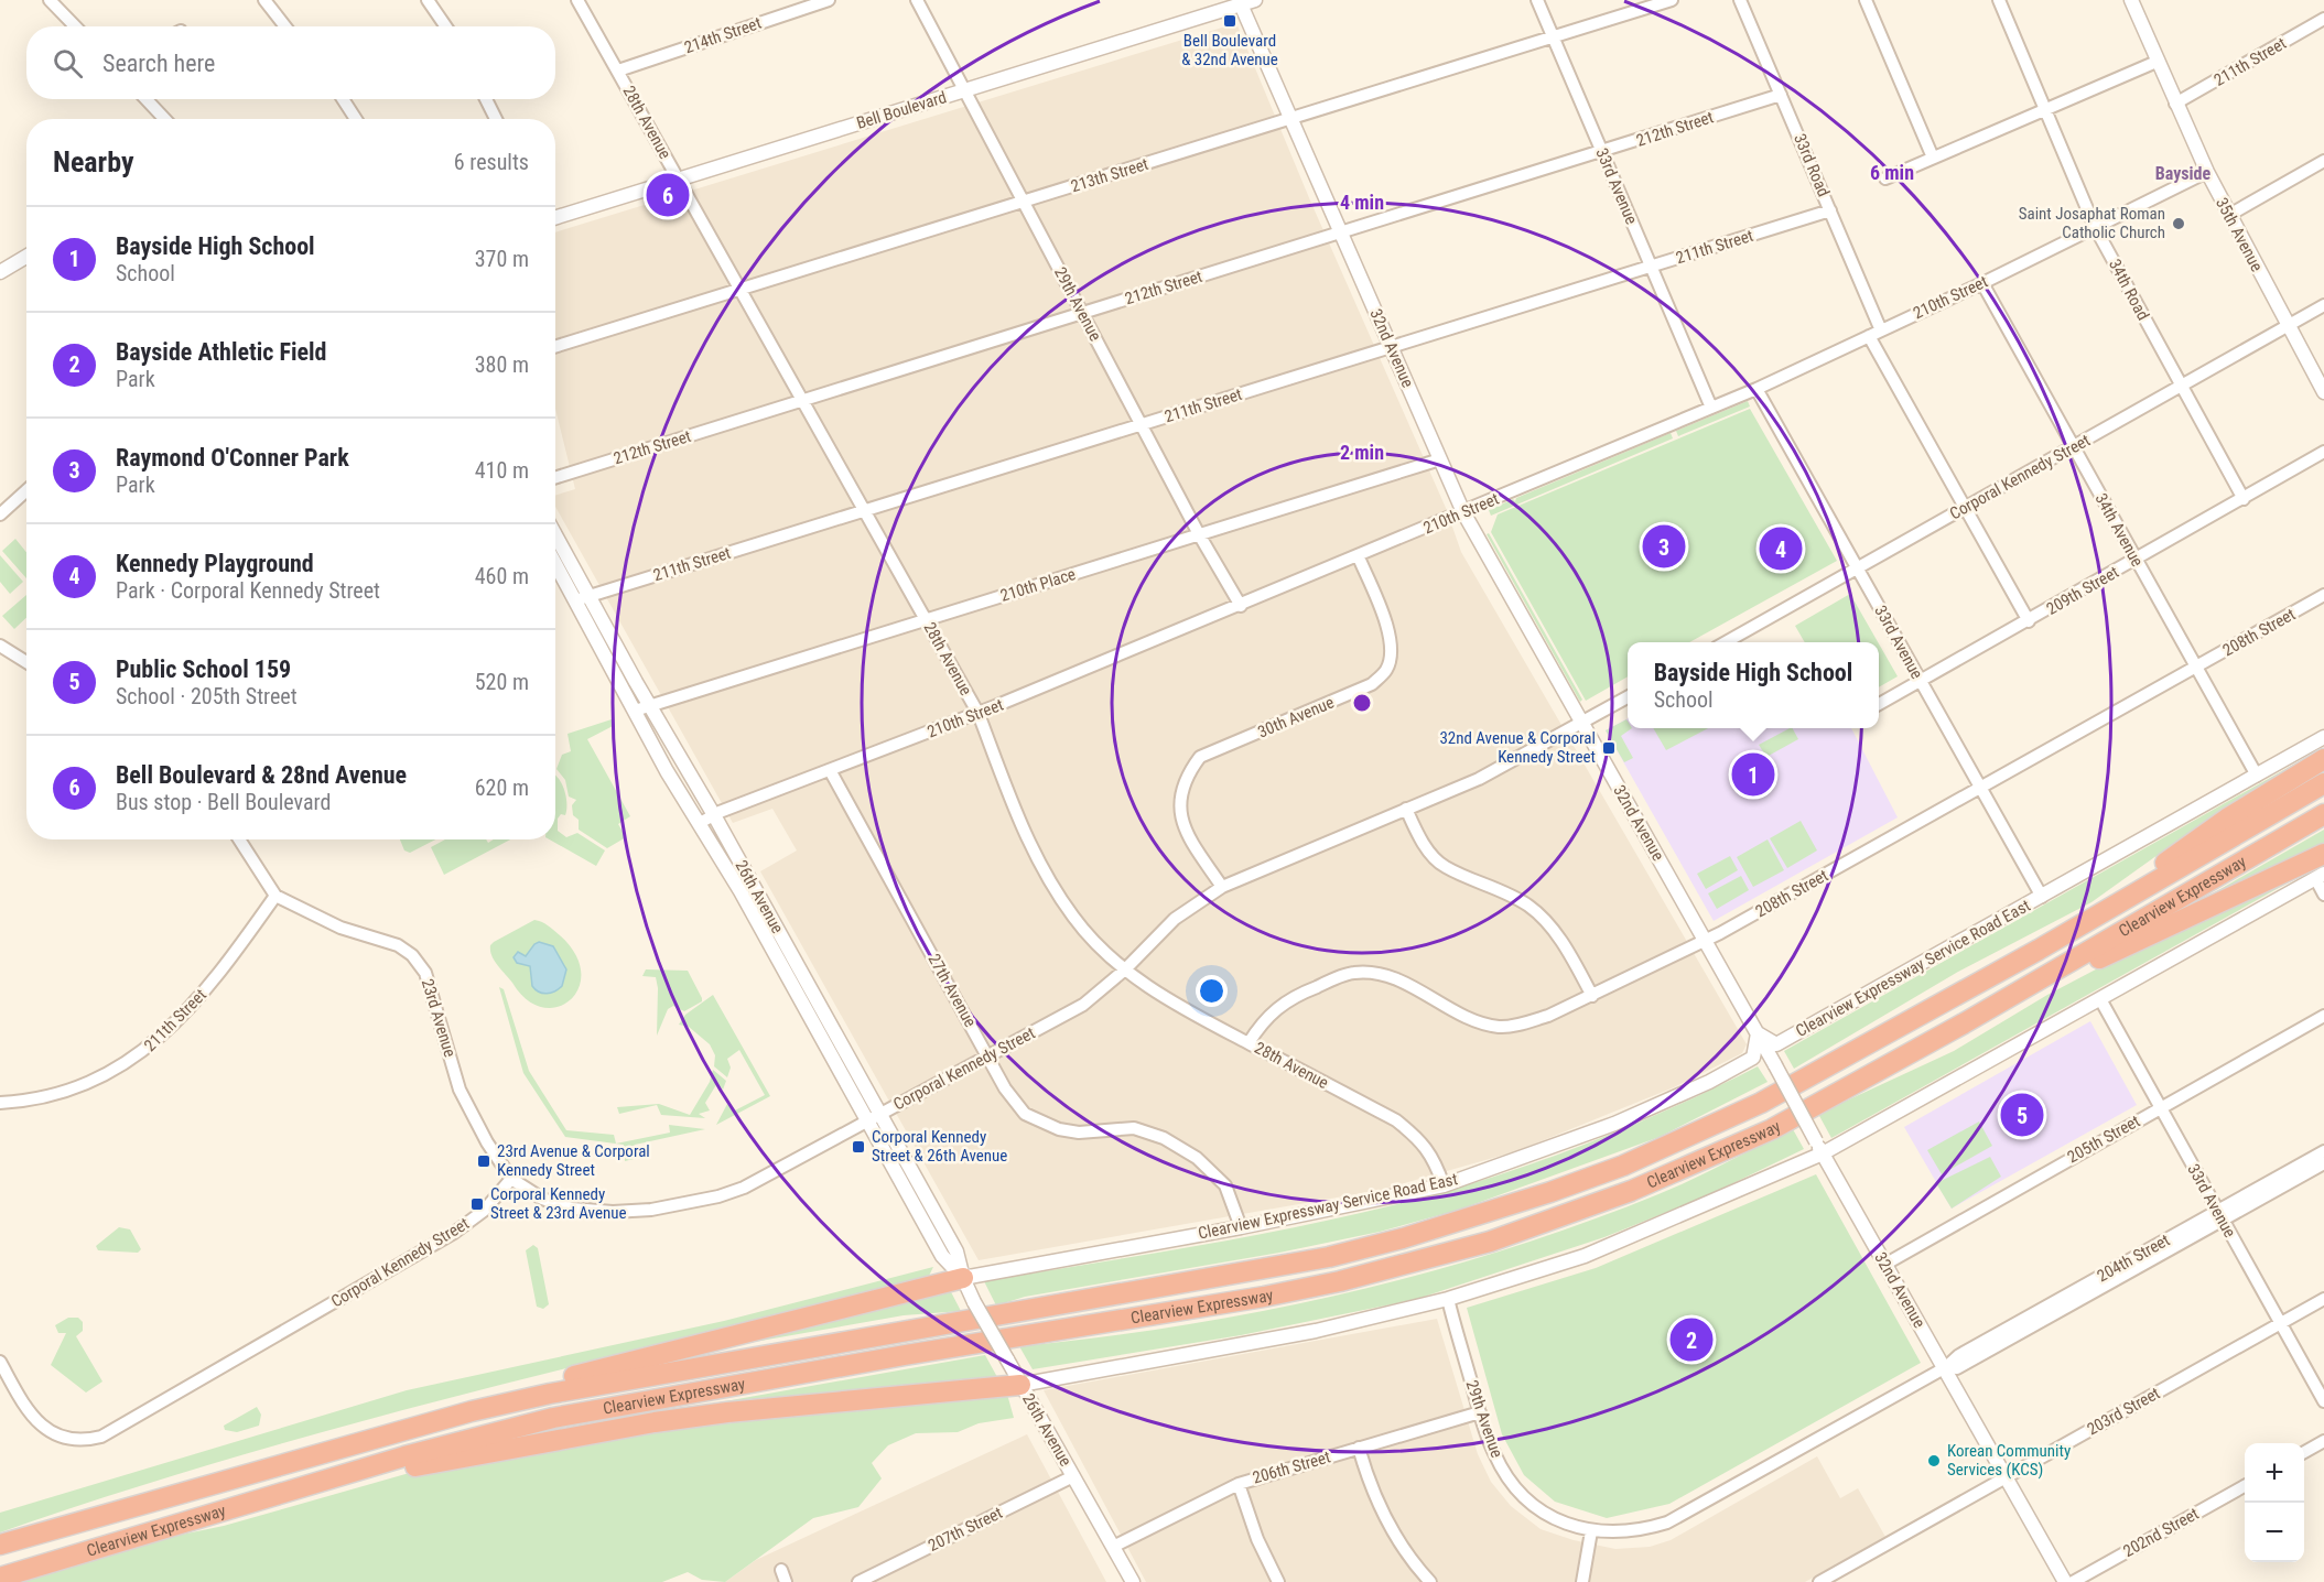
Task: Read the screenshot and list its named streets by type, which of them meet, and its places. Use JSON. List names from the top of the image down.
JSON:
{
  "streets": {
    "highway": ["Clearview Expressway"],
    "street": [
      "214th Street",
      "211th Street",
      "Bell Boulevard",
      "28th Avenue",
      "212th Street",
      "33rd Road",
      "213th Street",
      "33rd Avenue",
      "35th Avenue",
      "34th Road",
      "210th Street",
      "29th Avenue",
      "32nd Avenue",
      "Corporal Kennedy Street",
      "34th Avenue",
      "210th Place",
      "209th Street",
      "208th Street",
      "30th Avenue",
      "26th Avenue",
      "Clearview Expressway Service Road East",
      "27th Avenue",
      "23rd Avenue",
      "205th Street",
      "204th Street",
      "203rd Street",
      "206th Street",
      "207th Street",
      "202nd Street"
    ]
  },
  "crossings": [
    ["214th Street", "28th Avenue"],
    ["211th Street", "28th Avenue"],
    ["211th Street", "33rd Road"],
    ["211th Street", "33rd Avenue"],
    ["211th Street", "35th Avenue"],
    ["211th Street", "29th Avenue"],
    ["211th Street", "32nd Avenue"],
    ["211th Street", "26th Avenue"],
    ["211th Street", "23rd Avenue"],
    ["Bell Boulevard", "28th Avenue"],
    ["Bell Boulevard", "29th Avenue"],
    ["Bell Boulevard", "32nd Avenue"],
    ["28th Avenue", "212th Street"],
    ["28th Avenue", "213th Street"],
    ["28th Avenue", "210th Street"],
    ["28th Avenue", "Corporal Kennedy Street"],
    ["28th Avenue", "210th Place"],
    ["28th Avenue", "208th Street"],
    ["28th Avenue", "Clearview Expressway Service Road East"],
    ["212th Street", "33rd Road"],
    ["212th Street", "33rd Avenue"],
    ["212th Street", "29th Avenue"],
    ["212th Street", "32nd Avenue"],
    ["33rd Road", "210th Street"],
    ["213th Street", "33rd Avenue"],
    ["213th Street", "29th Avenue"],
    ["213th Street", "32nd Avenue"],
    ["33rd Avenue", "210th Street"],
    ["33rd Avenue", "Corporal Kennedy Street"],
    ["33rd Avenue", "209th Street"],
    ["33rd Avenue", "208th Street"],
    ["33rd Avenue", "Clearview Expressway Service Road East"],
    ["33rd Avenue", "205th Street"],
    ["33rd Avenue", "204th Street"],
    ["33rd Avenue", "203rd Street"],
    ["35th Avenue", "210th Street"],
    ["35th Avenue", "Corporal Kennedy Street"],
    ["34th Road", "210th Street"],
    ["34th Road", "Corporal Kennedy Street"],
    ["34th Road", "209th Street"],
    ["210th Street", "29th Avenue"],
    ["210th Street", "32nd Avenue"],
    ["210th Street", "34th Avenue"],
    ["210th Street", "30th Avenue"],
    ["210th Street", "26th Avenue"],
    ["210th Street", "27th Avenue"],
    ["29th Avenue", "210th Place"],
    ["29th Avenue", "204th Street"],
    ["29th Avenue", "206th Street"],
    ["32nd Avenue", "Corporal Kennedy Street"],
    ["32nd Avenue", "210th Place"],
    ["32nd Avenue", "208th Street"],
    ["32nd Avenue", "Clearview Expressway Service Road East"],
    ["32nd Avenue", "205th Street"],
    ["32nd Avenue", "204th Street"],
    ["32nd Avenue", "203rd Street"],
    ["Corporal Kennedy Street", "34th Avenue"],
    ["Corporal Kennedy Street", "30th Avenue"],
    ["Corporal Kennedy Street", "26th Avenue"],
    ["Corporal Kennedy Street", "27th Avenue"],
    ["Corporal Kennedy Street", "23rd Avenue"],
    ["34th Avenue", "209th Street"],
    ["34th Avenue", "208th Street"],
    ["34th Avenue", "Clearview Expressway Service Road East"],
    ["210th Place", "26th Avenue"],
    ["26th Avenue", "Clearview Expressway Service Road East"],
    ["26th Avenue", "206th Street"],
    ["26th Avenue", "207th Street"],
    ["Clearview Expressway Service Road East", "27th Avenue"]
  ],
  "districts": ["Bayside"],
  "places": {
    "transit": [
      "Bell Boulevard & 32nd Avenue",
      "32nd Avenue & Corporal Kennedy Street",
      "Corporal Kennedy Street & 26th Avenue",
      "23rd Avenue & Corporal Kennedy Street",
      "Corporal Kennedy Street & 23rd Avenue"
    ],
    "other": ["Saint Josaphat Roman Catholic Church", "Korean Community Services (KCS)"]
  },
  "page": {
    "search": "Search here",
    "heading": ["Nearby", "6 results"],
    "pins": [
      "6",
      "3",
      "4",
      "1",
      "5",
      "2"
    ],
    "list": [
      {
        "mark": "1",
        "name": "Bayside High School",
        "note": "School",
        "value": "370 m"
      },
      {
        "mark": "2",
        "name": "Bayside Athletic Field",
        "note": "Park",
        "value": "380 m"
      },
      {
        "mark": "3",
        "name": "Raymond O'Conner Park",
        "note": "Park",
        "value": "410 m"
      },
      {
        "mark": "4",
        "name": "Kennedy Playground",
        "note": "Park · Corporal Kennedy Street",
        "value": "460 m"
      },
      {
        "mark": "5",
        "name": "Public School 159",
        "note": "School · 205th Street",
        "value": "520 m"
      },
      {
        "mark": "6",
        "name": "Bell Boulevard & 28nd Avenue",
        "note": "Bus stop · Bell Boulevard",
        "value": "620 m"
      }
    ],
    "popup": ["Bayside High School", "School"],
    "map_buttons": ["+", "−"]
  },
  "rings": ["6 min", "4 min", "2 min"]
}
